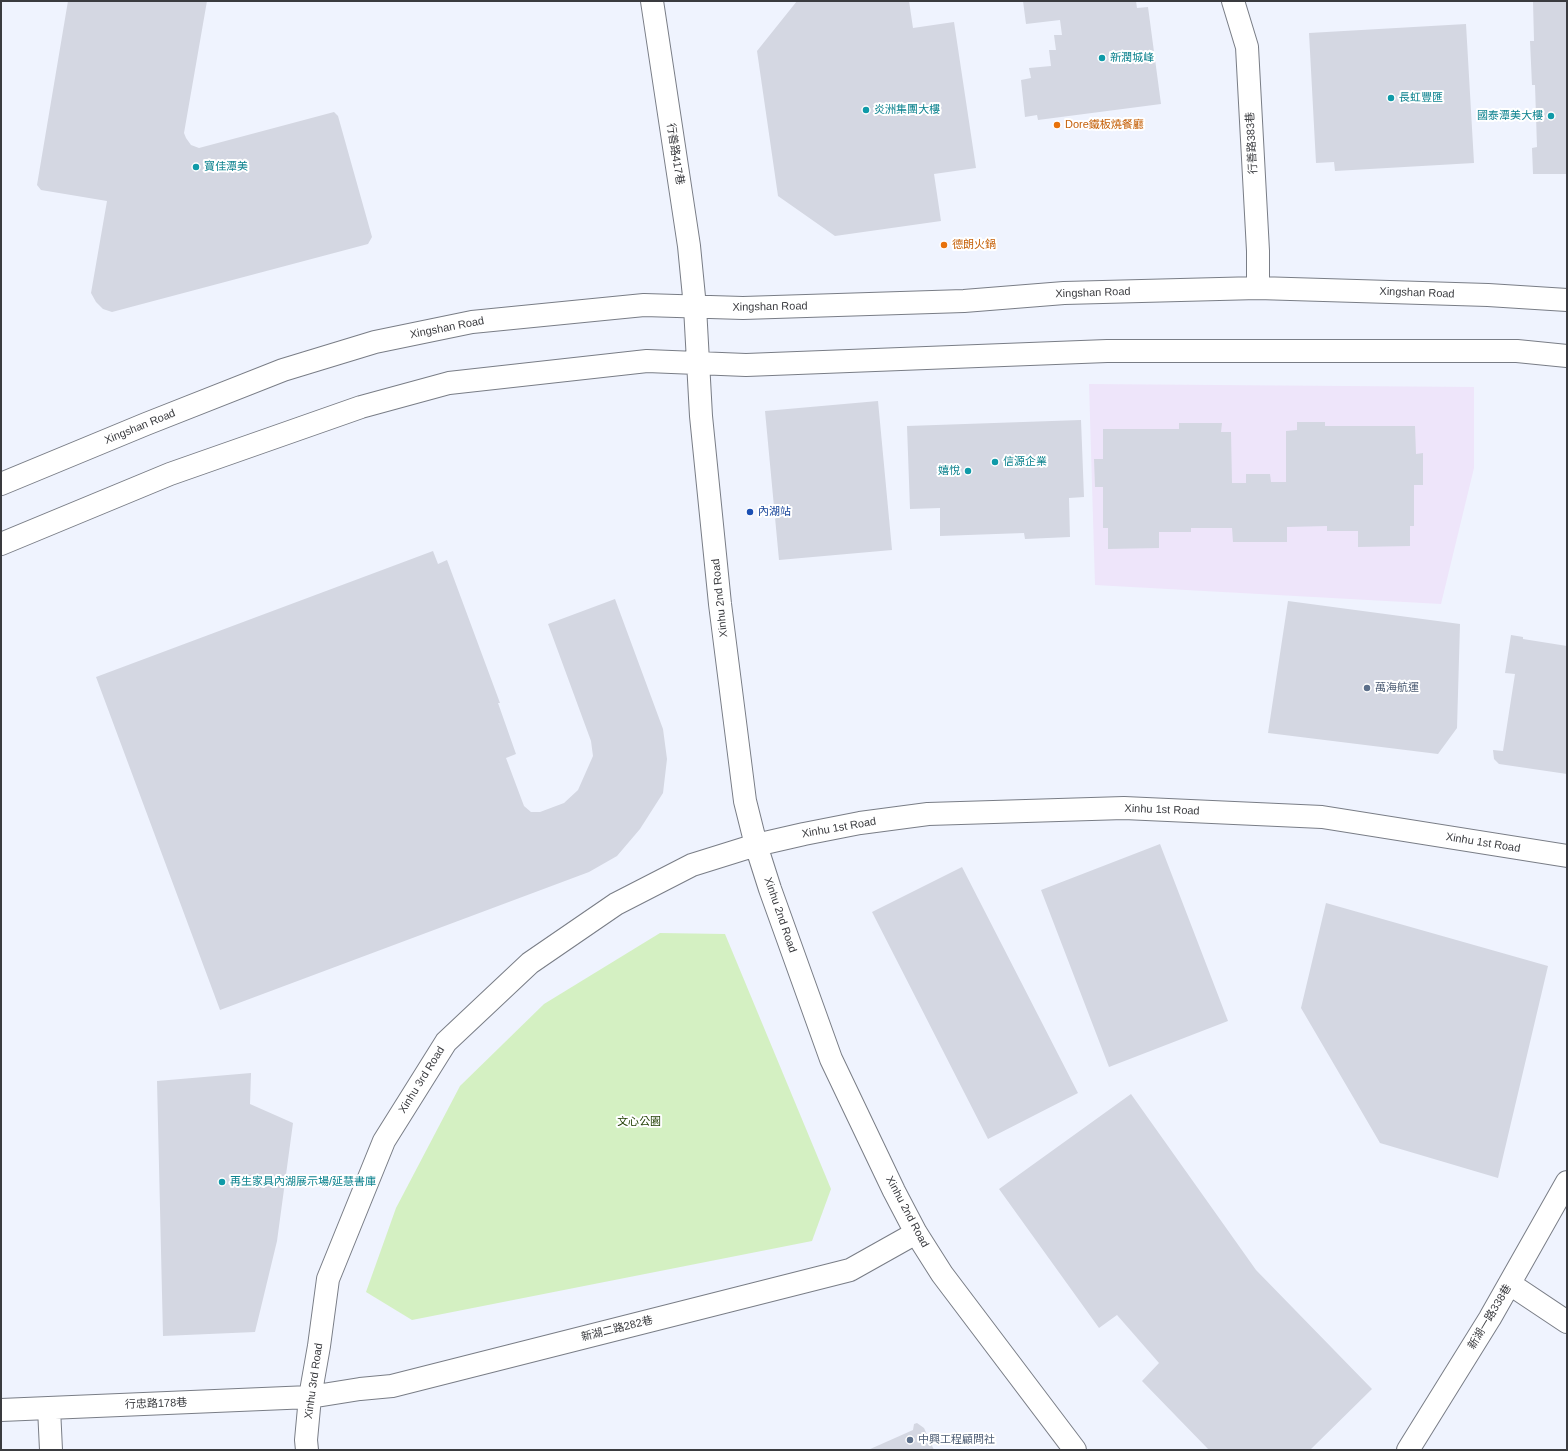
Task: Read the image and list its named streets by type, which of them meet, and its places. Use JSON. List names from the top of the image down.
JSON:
{
  "streets": {
    "street": [
      "行善路383巷",
      "行善路417巷",
      "Xingshan Road",
      "Xinhu 2nd Road",
      "Xinhu 1st Road",
      "Xinhu 3rd Road",
      "新湖一路338巷",
      "新湖二路282巷",
      "行忠路178巷"
    ]
  },
  "crossings": [
    ["行善路383巷", "Xingshan Road"],
    ["行善路417巷", "Xingshan Road"],
    ["行善路417巷", "Xinhu 2nd Road"],
    ["Xingshan Road", "Xinhu 2nd Road"],
    ["Xinhu 2nd Road", "Xinhu 1st Road"],
    ["Xinhu 2nd Road", "Xinhu 3rd Road"],
    ["Xinhu 2nd Road", "新湖二路282巷"],
    ["Xinhu 1st Road", "Xinhu 3rd Road"],
    ["Xinhu 3rd Road", "新湖二路282巷"],
    ["Xinhu 3rd Road", "行忠路178巷"],
    ["新湖二路282巷", "行忠路178巷"]
  ],
  "parks": ["文心公園"],
  "places": [
    "新潤城峰",
    "長虹豐匯",
    "炎洲集團大樓",
    "國泰潭美大樓",
    "Dore鐵板燒餐廳",
    "寶佳潭美",
    "德朗火鍋",
    "信源企業",
    "嬉悅",
    "內湖站",
    "萬海航運",
    "再生家具內湖展示場/延慧書庫",
    "中興工程顧問社"
  ]
}
